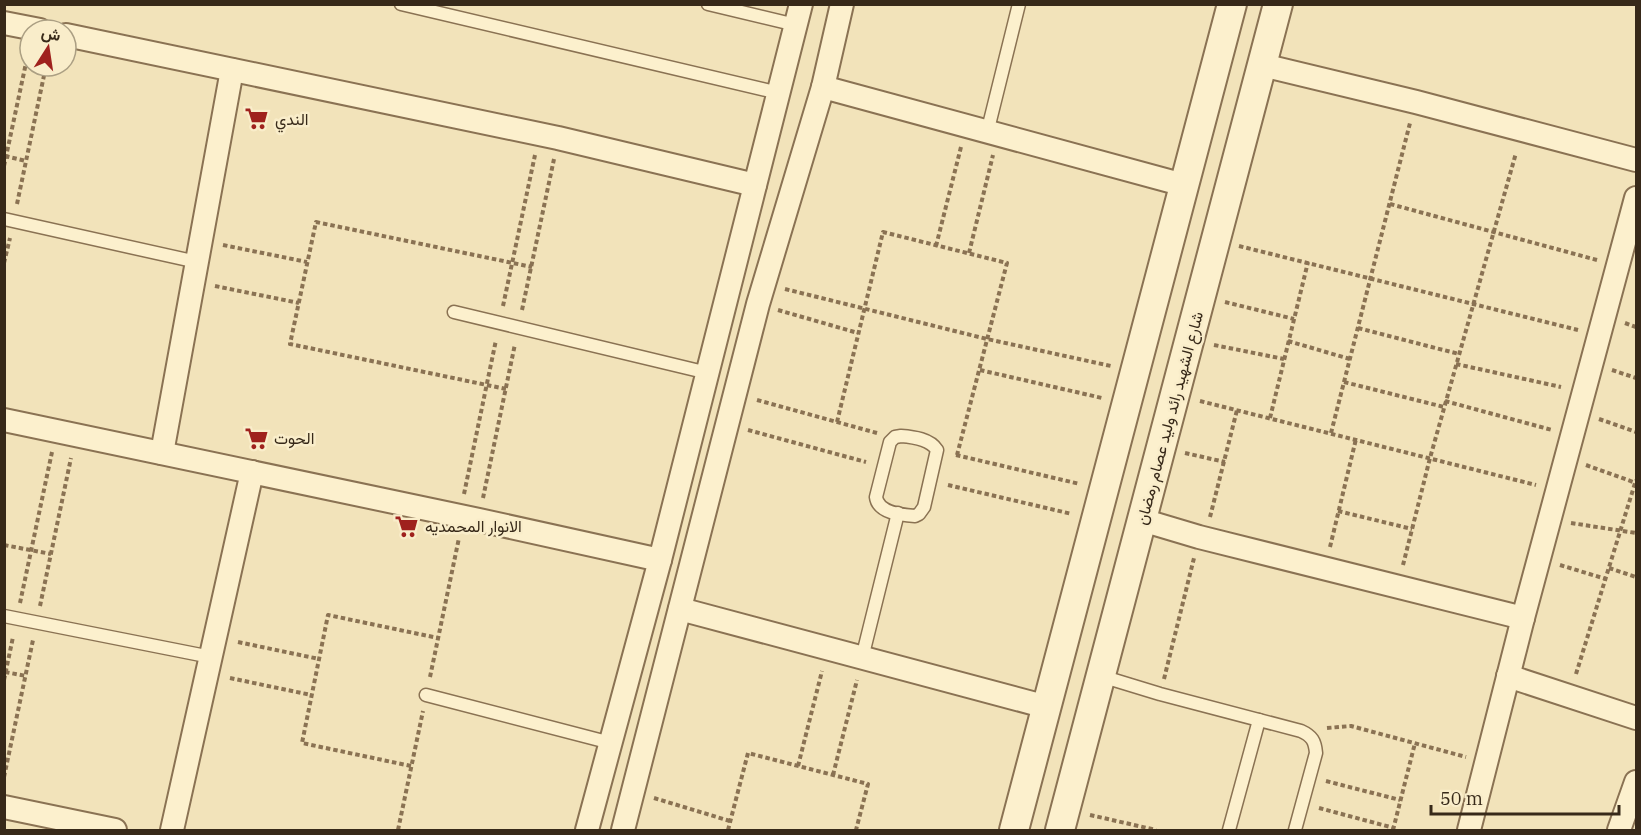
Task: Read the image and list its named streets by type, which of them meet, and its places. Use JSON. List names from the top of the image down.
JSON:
{
  "streets": {
    "street": ["شارع الشهيد رائد وليد عصام رمضان"]
  },
  "places": {
    "supermarket": ["الندي", "الحوت", "الانوار المحمديه"]
  },
  "scale_bar": "50 m",
  "north": "top"
}
